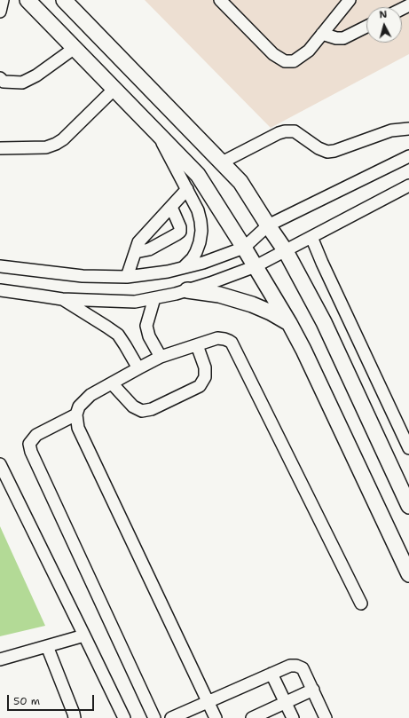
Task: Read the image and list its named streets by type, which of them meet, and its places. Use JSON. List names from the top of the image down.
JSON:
{
  "scale_bar": "50 m",
  "north": "top"
}
